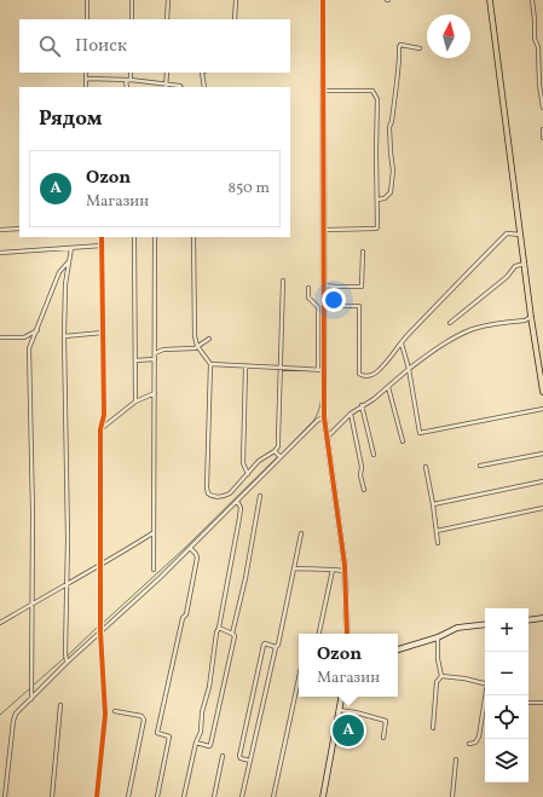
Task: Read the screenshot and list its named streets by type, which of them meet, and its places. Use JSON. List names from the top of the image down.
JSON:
{
  "north": "top",
  "page": {
    "search": "Поиск",
    "heading": "Рядом",
    "list": [
      {
        "mark": "A",
        "name": "Ozon",
        "note": "Магазин",
        "value": "850 m"
      }
    ],
    "map_buttons": ["+", "−"],
    "popup": ["Ozon", "Магазин"],
    "pins": "A"
  }
}
